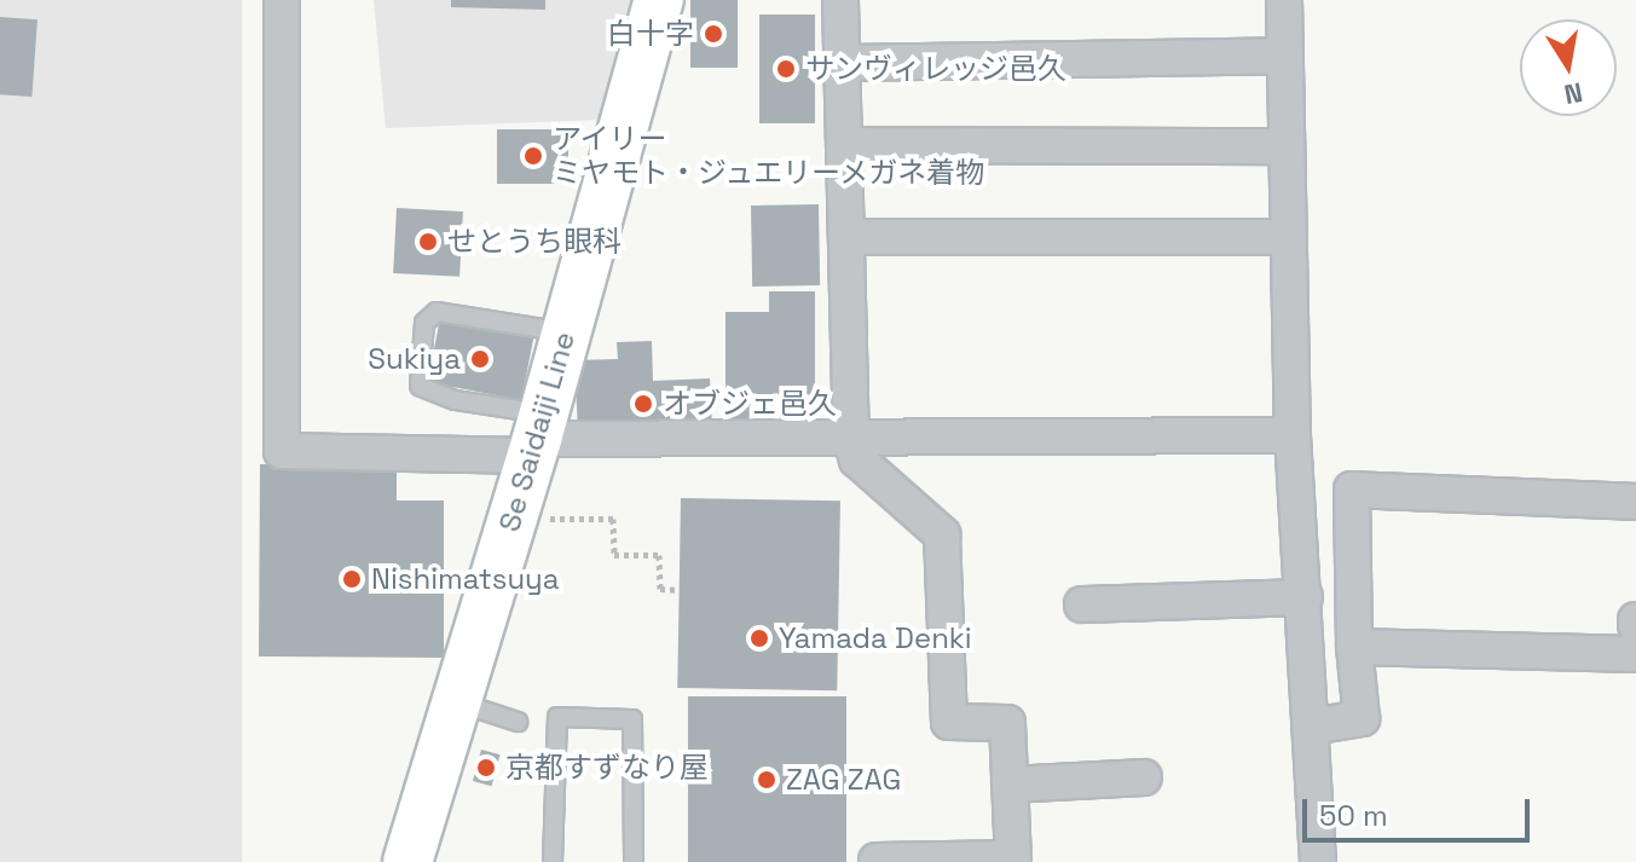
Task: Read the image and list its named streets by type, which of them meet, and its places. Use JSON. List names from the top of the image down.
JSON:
{
  "streets": {
    "main road": ["Se Saidaiji Line"]
  },
  "places": [
    "白十字",
    "サンヴィレッジ邑久",
    "アイリー ミヤモト・ジュエリーメガネ着物",
    "せとうち眼科",
    "Sukiya",
    "オブジェ邑久",
    "Nishimatsuya",
    "Yamada Denki",
    "京都すずなり屋",
    "ZAG ZAG"
  ],
  "scale_bar": "50 m",
  "north": "bottom"
}
